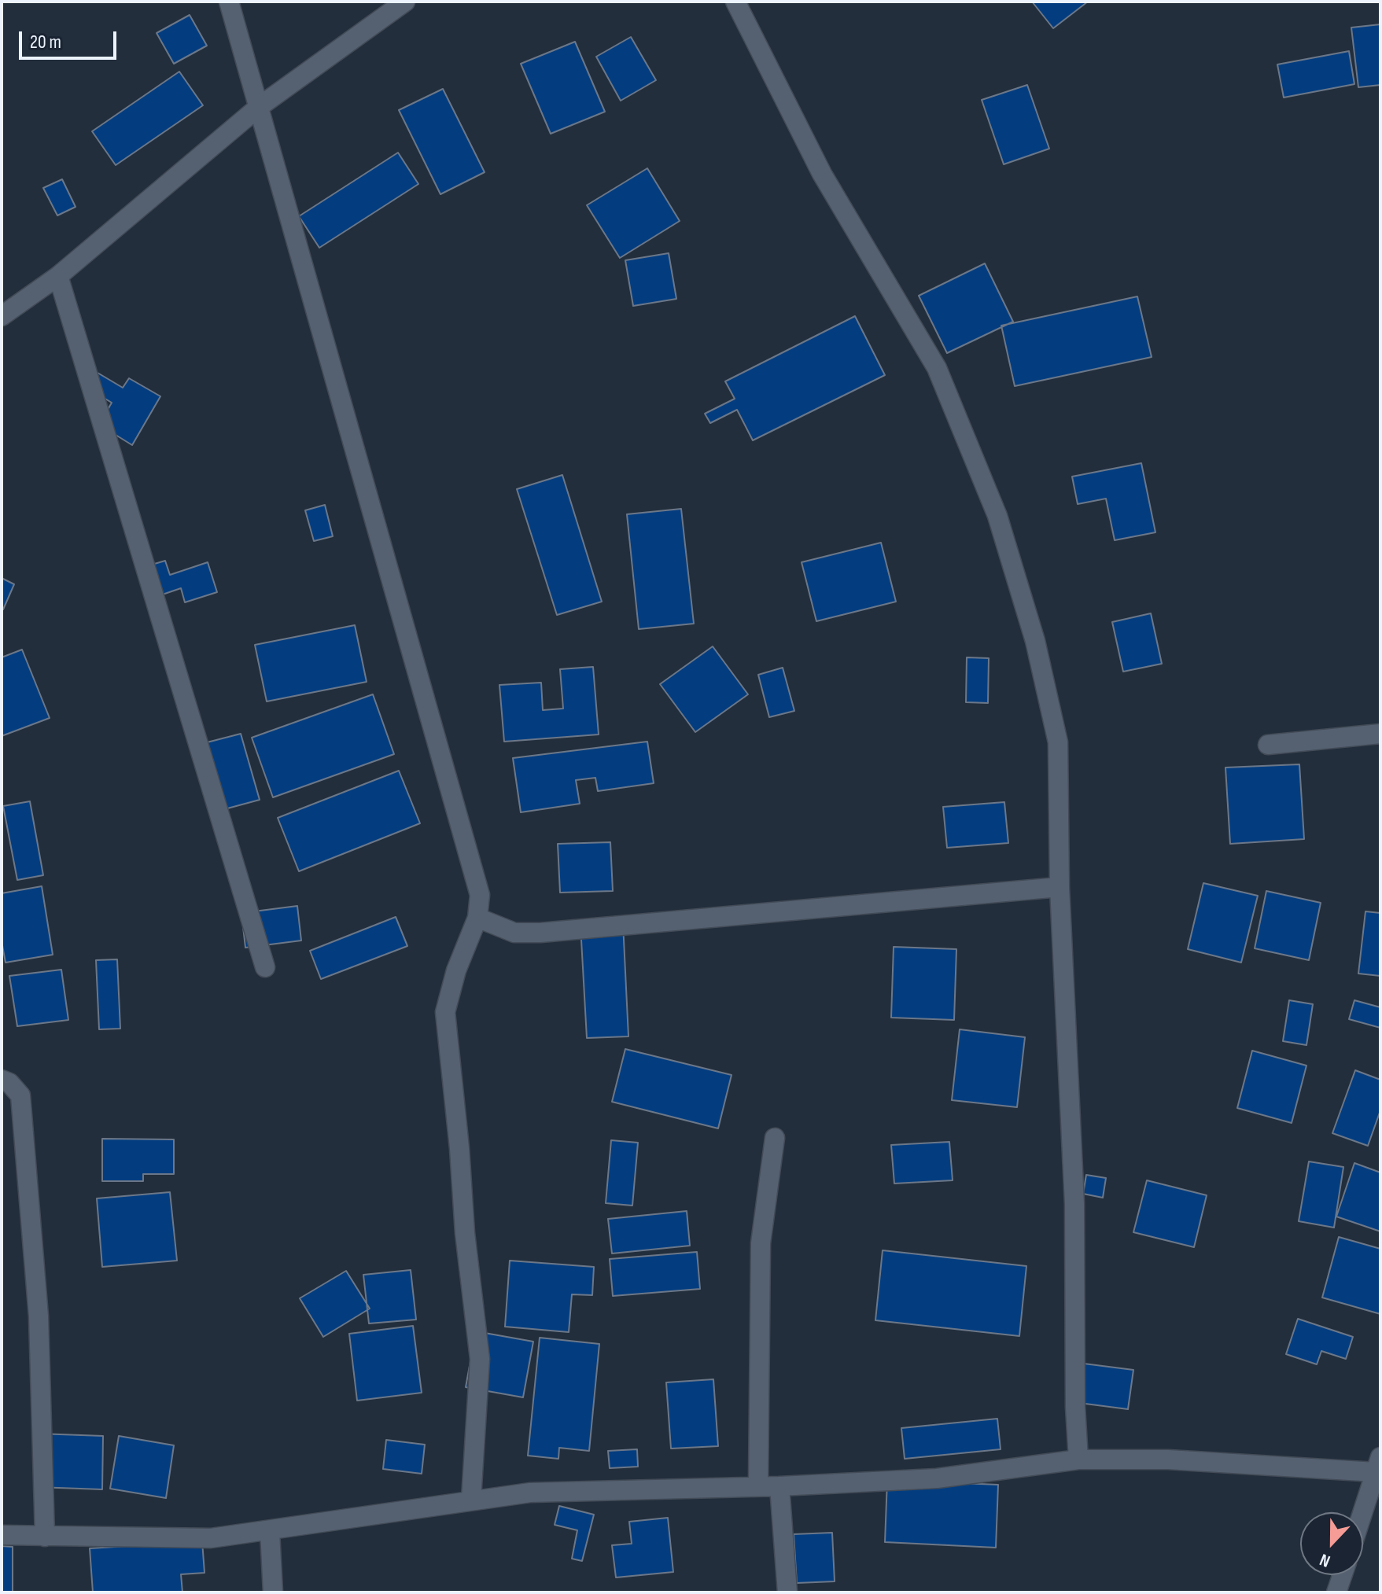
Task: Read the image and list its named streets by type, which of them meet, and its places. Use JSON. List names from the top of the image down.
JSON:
{
  "scale_bar": "20 m",
  "north": "bottom"
}
